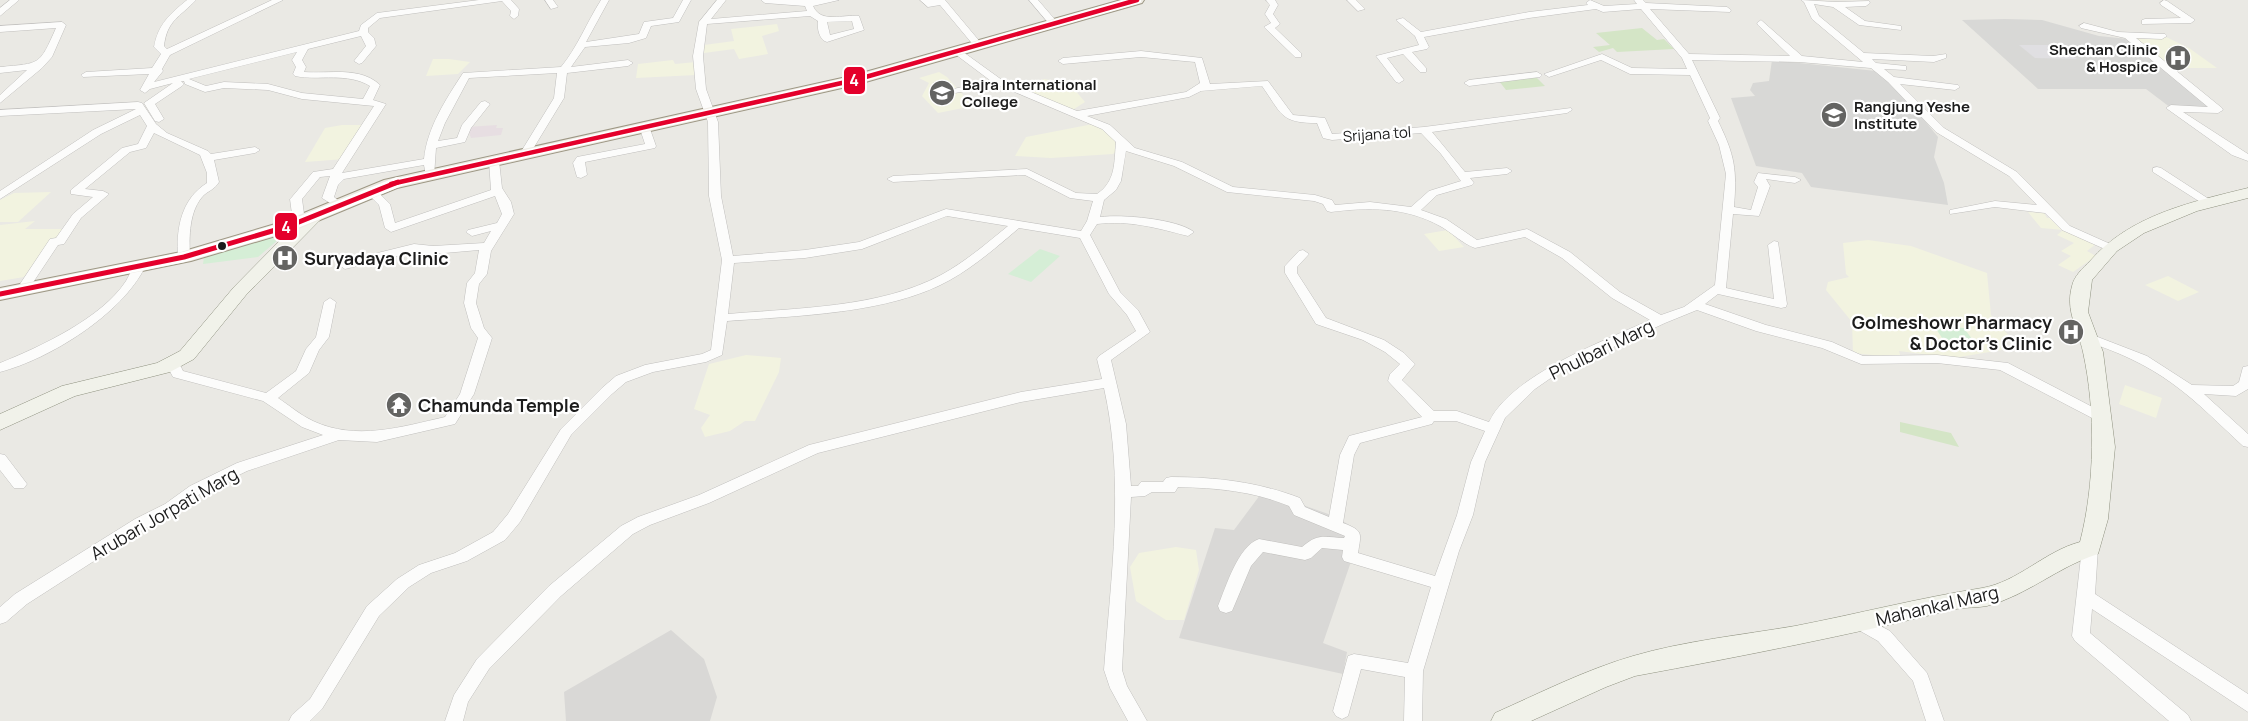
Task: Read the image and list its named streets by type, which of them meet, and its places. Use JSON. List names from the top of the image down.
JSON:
{
  "streets": {
    "main road": ["Mahankal Marg"],
    "street": ["Srijana tol", "Phulbari Marg", "Arubari Jorpati Marg"]
  },
  "places": {
    "hospital": ["Shechan Clinic & Hospice", "Suryadaya Clinic", "Golmeshowr Pharmacy & Doctor's Clinic"],
    "school or university": ["Bajra International College", "Rangjung Yeshe Institute"],
    "temple": ["Chamunda Temple"]
  },
  "lines": ["transit line 4"]
}
